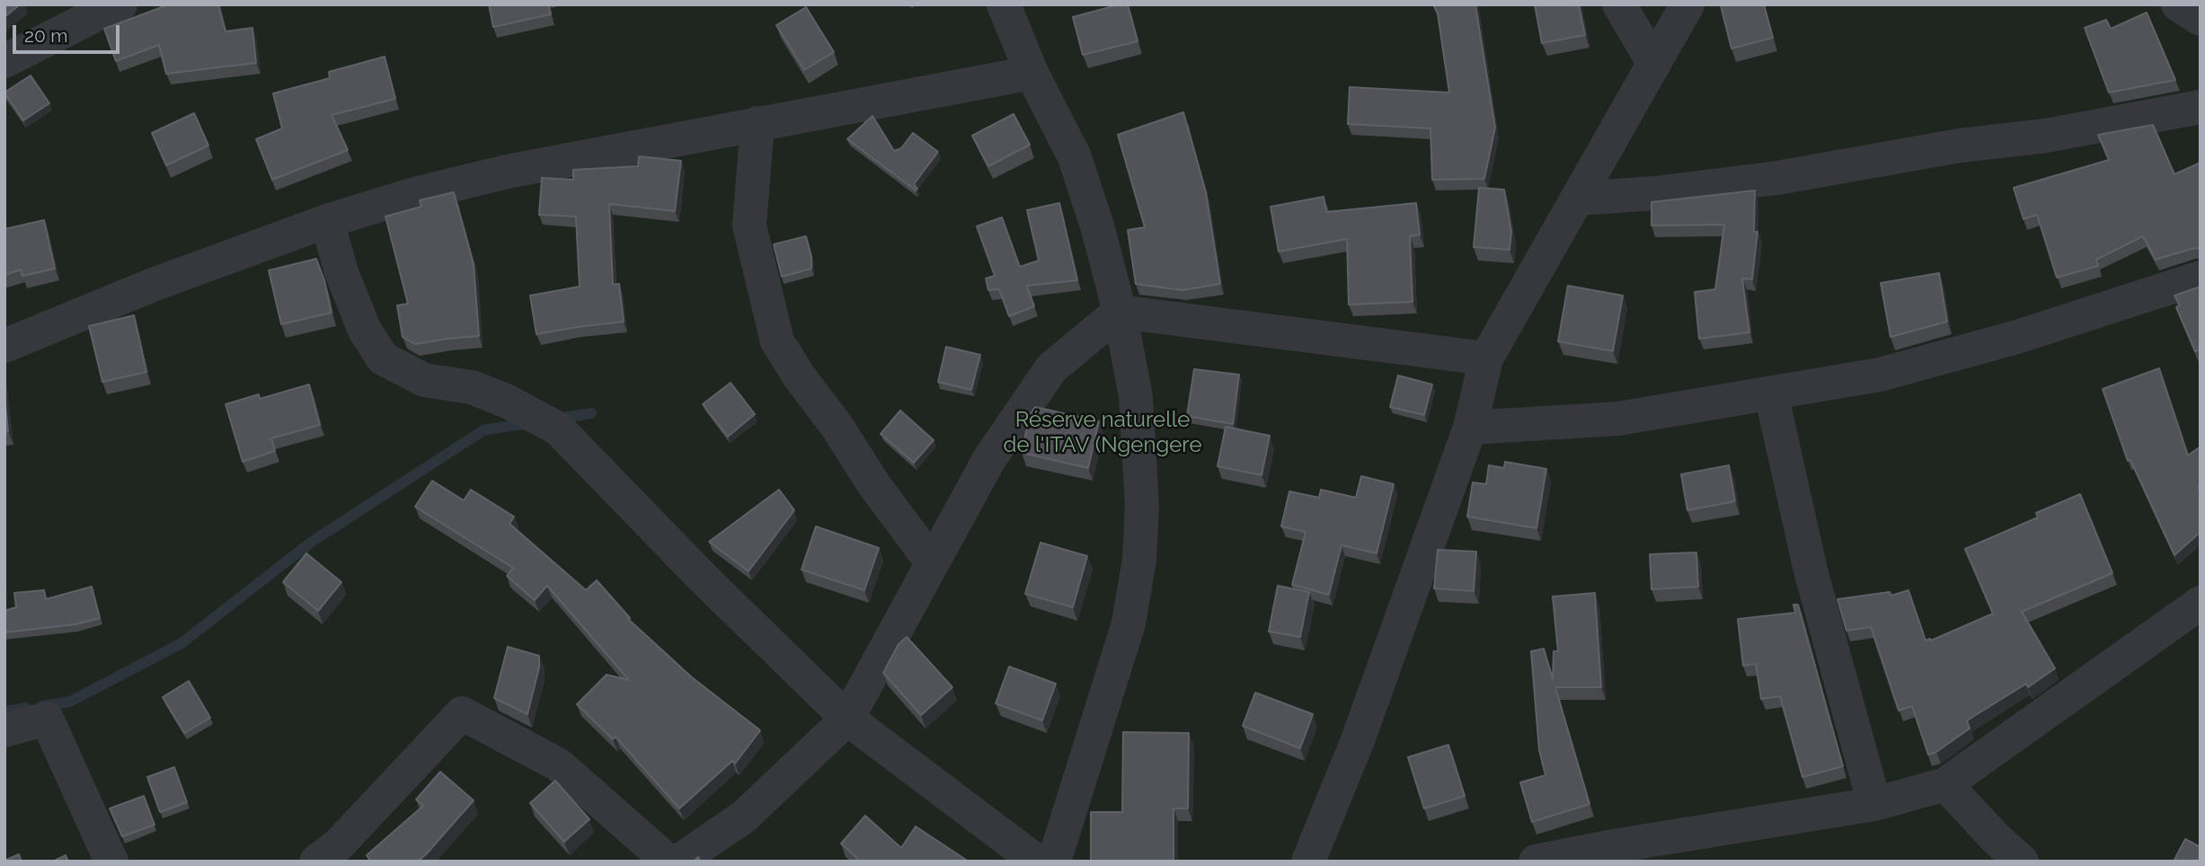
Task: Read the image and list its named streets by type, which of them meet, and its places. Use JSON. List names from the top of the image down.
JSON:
{
  "parks": ["Réserve naturelle de l'ITAV (Ngengere"],
  "scale_bar": "20 m"
}
